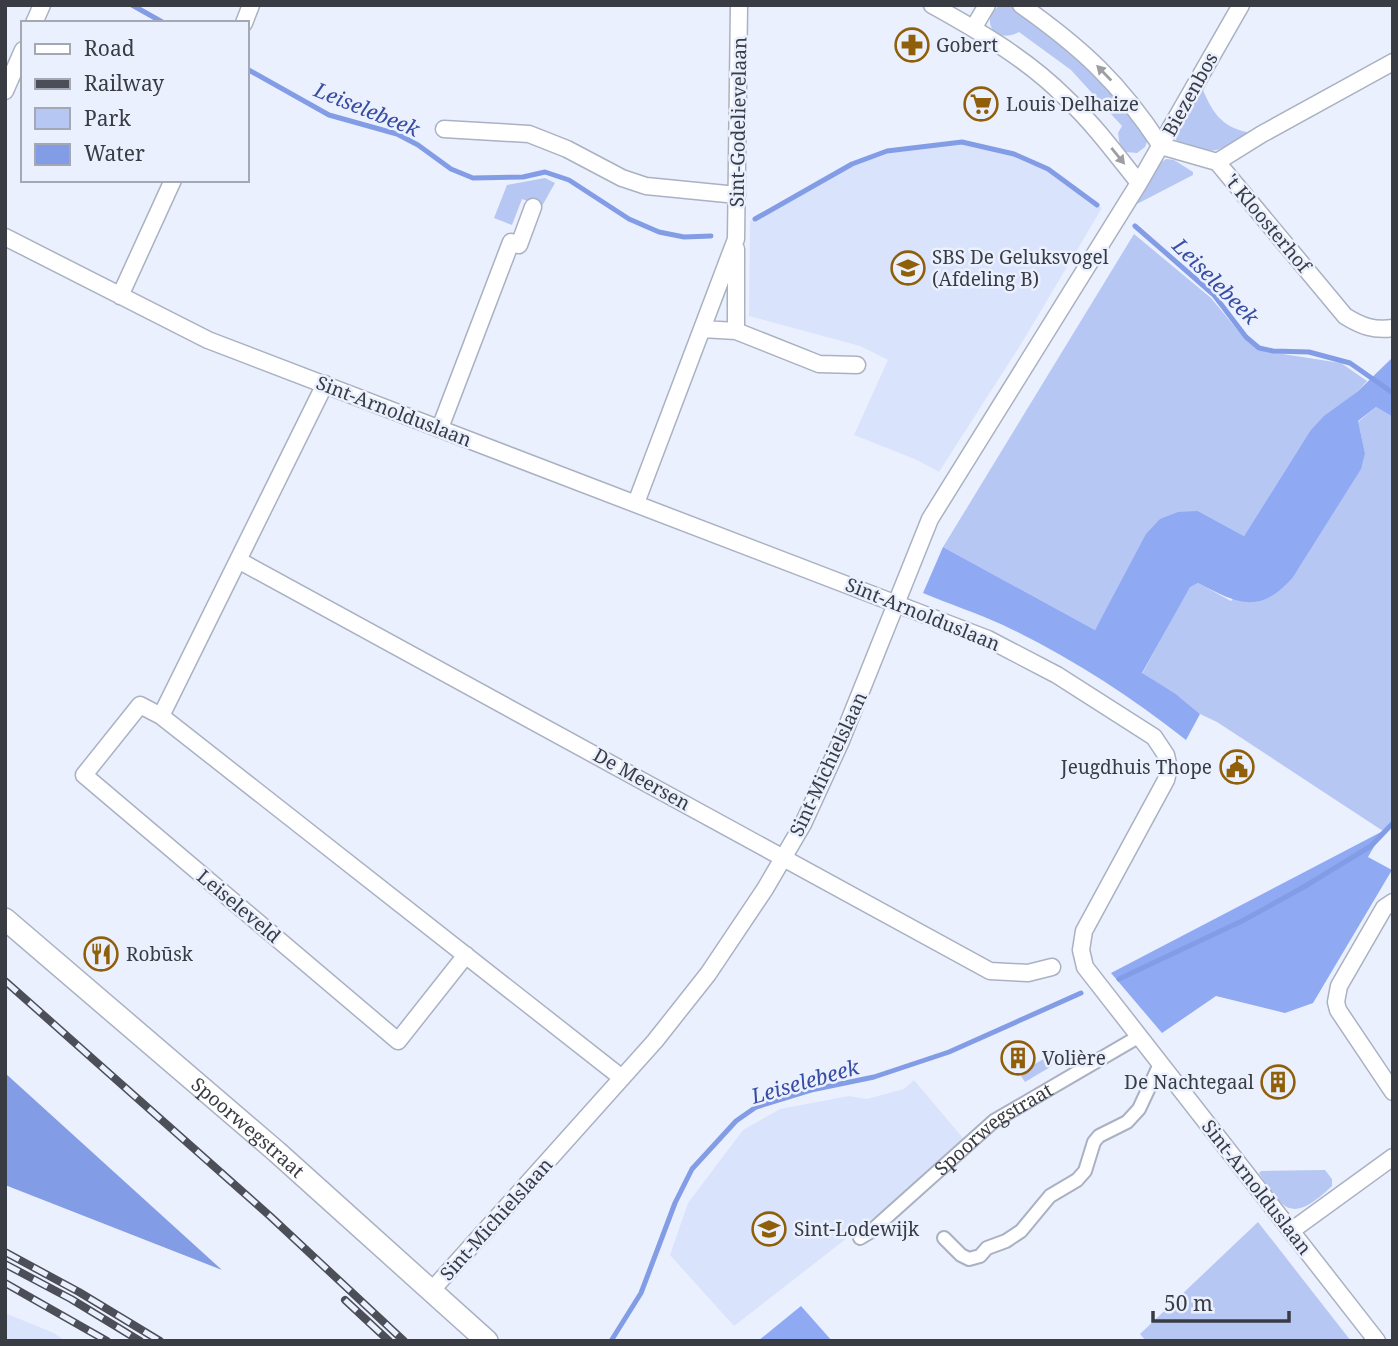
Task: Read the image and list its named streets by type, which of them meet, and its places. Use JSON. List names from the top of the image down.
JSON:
{
  "streets": {
    "street": [
      "Biezenbos",
      "Sint-Godelievelaan",
      "'t Kloosterhof",
      "Sint-Arnolduslaan",
      "Sint-Michielslaan",
      "De Meersen",
      "Leiseleveld",
      "Spoorwegstraat"
    ]
  },
  "crossings": [
    ["Biezenbos", "'t Kloosterhof"],
    ["Biezenbos", "Sint-Michielslaan"],
    ["Sint-Godelievelaan", "Sint-Arnolduslaan"],
    ["Sint-Arnolduslaan", "Sint-Michielslaan"],
    ["Sint-Arnolduslaan", "Spoorwegstraat"],
    ["Sint-Michielslaan", "De Meersen"],
    ["Sint-Michielslaan", "Spoorwegstraat"]
  ],
  "water": ["Leiselebeek"],
  "places": {
    "pharmacy": ["Gobert"],
    "supermarket": ["Louis Delhaize"],
    "school or university": ["SBS De Geluksvogel (Afdeling B)", "Sint-Lodewijk"],
    "public building": ["Jeugdhuis Thope"],
    "restaurant": ["Robūsk"],
    "building": ["Volière", "De Nachtegaal"]
  },
  "legend": [
    "Road",
    "Railway",
    "Park",
    "Water"
  ],
  "scale_bar": "50 m"
}
